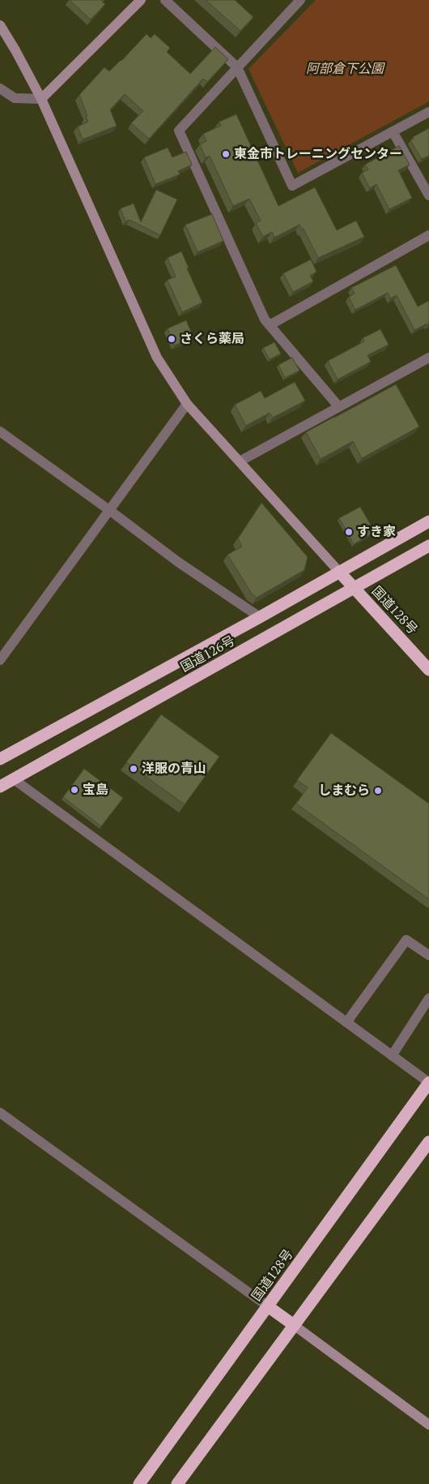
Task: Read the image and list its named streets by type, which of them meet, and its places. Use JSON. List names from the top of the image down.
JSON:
{
  "streets": {
    "highway": ["国道128号", "国道126号"]
  },
  "crossings": [
    ["国道128号", "国道126号"]
  ],
  "parks": ["阿部倉下公園"],
  "places": [
    "東金市トレーニングセンター",
    "さくら薬局",
    "すき家",
    "洋服の青山",
    "宝島",
    "しまむら"
  ]
}
